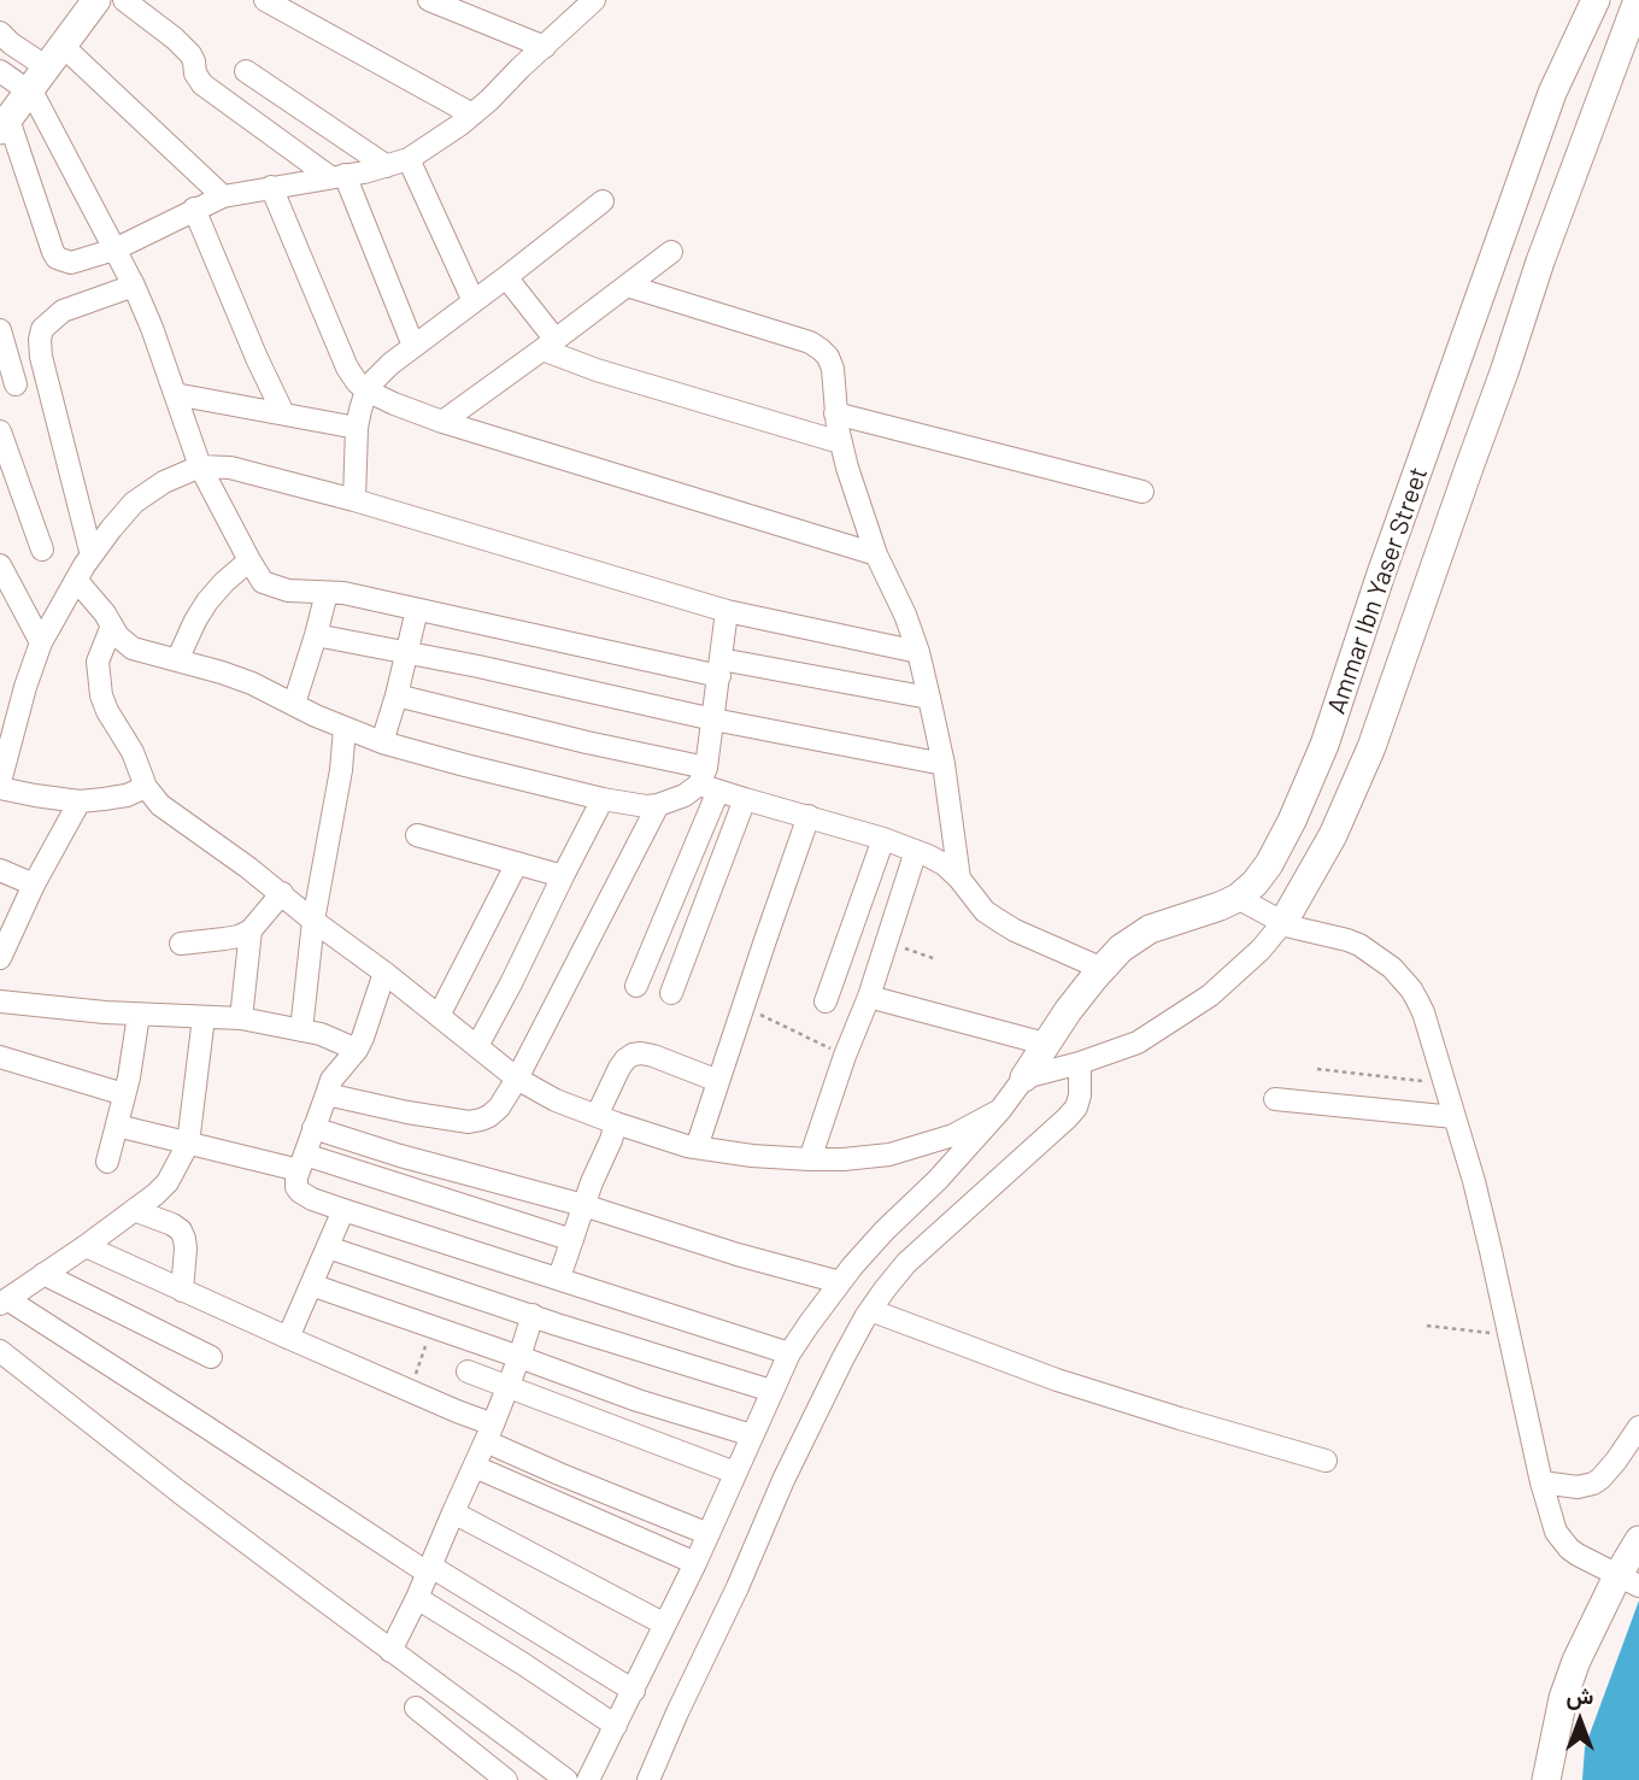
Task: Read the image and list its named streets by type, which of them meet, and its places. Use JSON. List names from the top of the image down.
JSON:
{
  "streets": {
    "street": ["Ammar Ibn Yaser Street"]
  },
  "north": "top"
}
